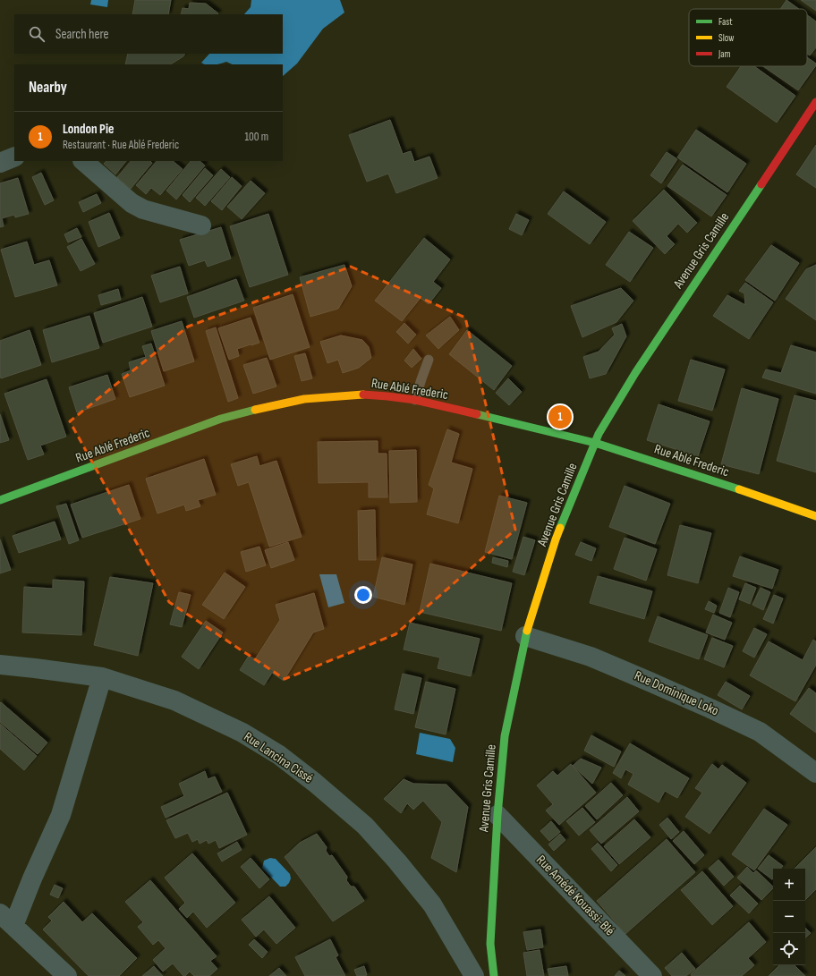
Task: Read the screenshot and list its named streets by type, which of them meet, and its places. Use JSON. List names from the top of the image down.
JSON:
{
  "streets": {
    "street": [
      "Avenue Gris Camille",
      "Rue Ablé Frederic",
      "Rue Dominique Loko",
      "Rue Lancina Cissé",
      "Rue Amédé Kouassi-Blé"
    ]
  },
  "crossings": [
    ["Avenue Gris Camille", "Rue Ablé Frederic"],
    ["Avenue Gris Camille", "Rue Dominique Loko"],
    ["Avenue Gris Camille", "Rue Amédé Kouassi-Blé"]
  ],
  "legend": ["Fast", "Slow", "Jam"],
  "page": {
    "search": "Search here",
    "heading": "Nearby",
    "list": [
      {
        "mark": "1",
        "name": "London Pie",
        "note": "Restaurant · Rue Ablé Frederic",
        "value": "100 m"
      }
    ],
    "pins": "1",
    "map_buttons": ["+", "−"]
  }
}
